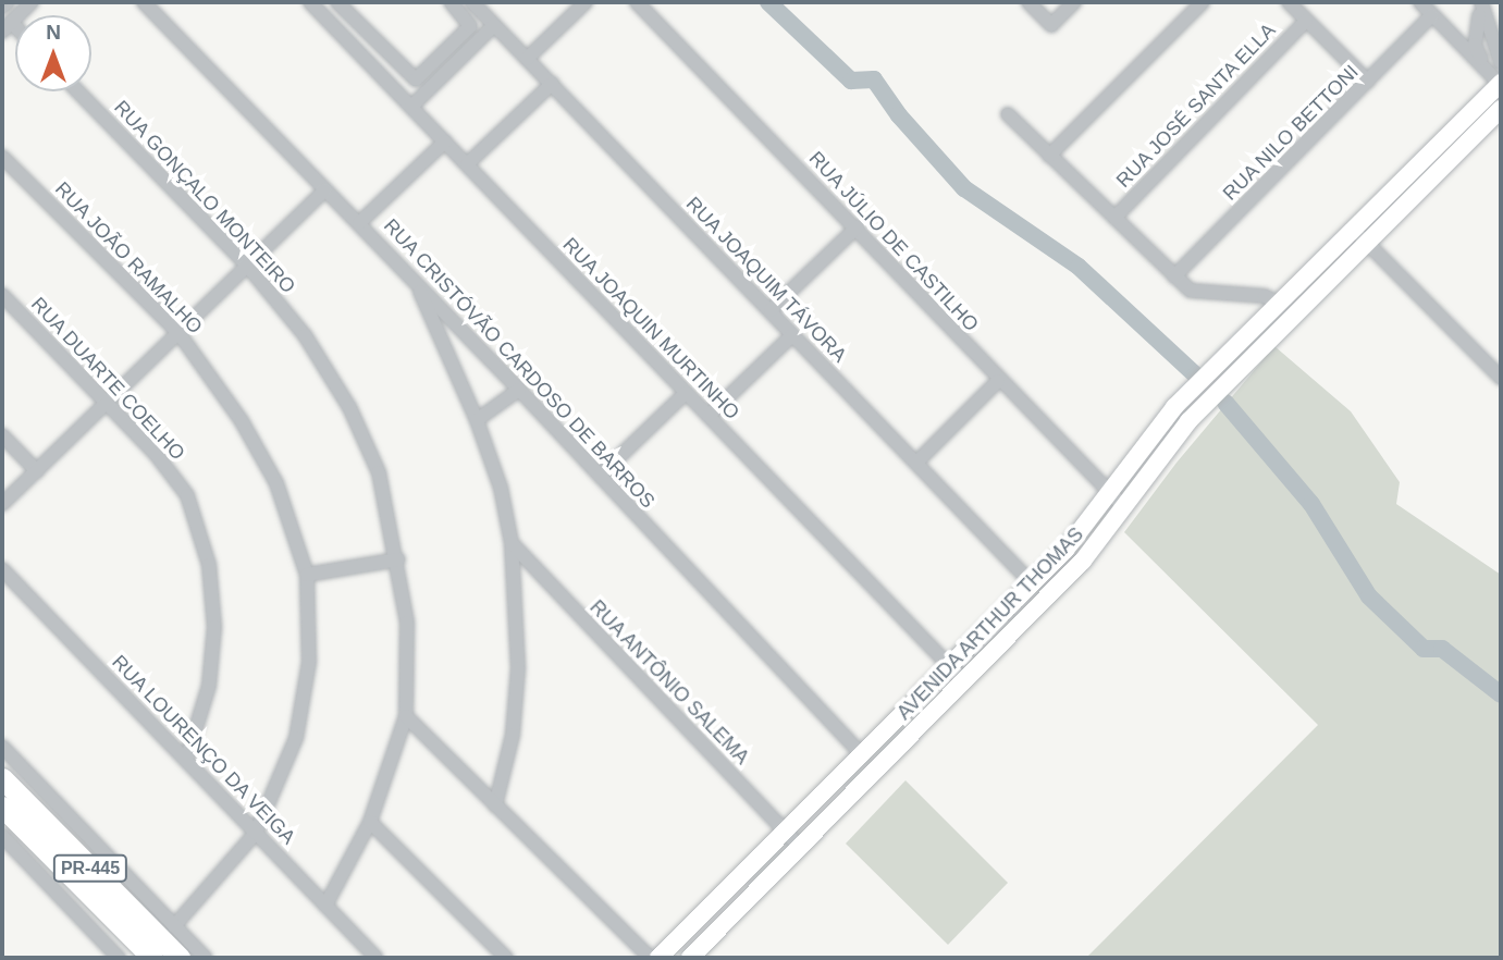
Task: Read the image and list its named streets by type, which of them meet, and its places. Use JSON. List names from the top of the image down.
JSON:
{
  "streets": {
    "highway": ["PR-445"],
    "main road": ["AVENIDA ARTHUR THOMAS"],
    "street": [
      "RUA JOSÉ SANTA ELLA",
      "RUA NILO BETTONI",
      "RUA GONÇALO MONTEIRO",
      "RUA JÚLIO DE CASTILHO",
      "RUA JOÃO RAMALHO",
      "RUA JOAQUIM TÁVORA",
      "RUA JOAQUIN MURTINHO",
      "RUA CRISTÓVÃO CARDOSO DE BARROS",
      "RUA DUARTE COELHO",
      "RUA ANTÔNIO SALEMA",
      "RUA LOURENÇO DA VEIGA"
    ]
  },
  "crossings": [
    ["RUA GONÇALO MONTEIRO", "RUA LOURENÇO DA VEIGA"],
    ["RUA JÚLIO DE CASTILHO", "AVENIDA ARTHUR THOMAS"],
    ["RUA JOÃO RAMALHO", "RUA LOURENÇO DA VEIGA"],
    ["RUA JOÃO RAMALHO", "PR-445"],
    ["RUA JOAQUIM TÁVORA", "AVENIDA ARTHUR THOMAS"],
    ["RUA JOAQUIN MURTINHO", "AVENIDA ARTHUR THOMAS"],
    ["RUA CRISTÓVÃO CARDOSO DE BARROS", "AVENIDA ARTHUR THOMAS"],
    ["RUA DUARTE COELHO", "RUA LOURENÇO DA VEIGA"],
    ["AVENIDA ARTHUR THOMAS", "RUA ANTÔNIO SALEMA"]
  ],
  "north": "top"
}
